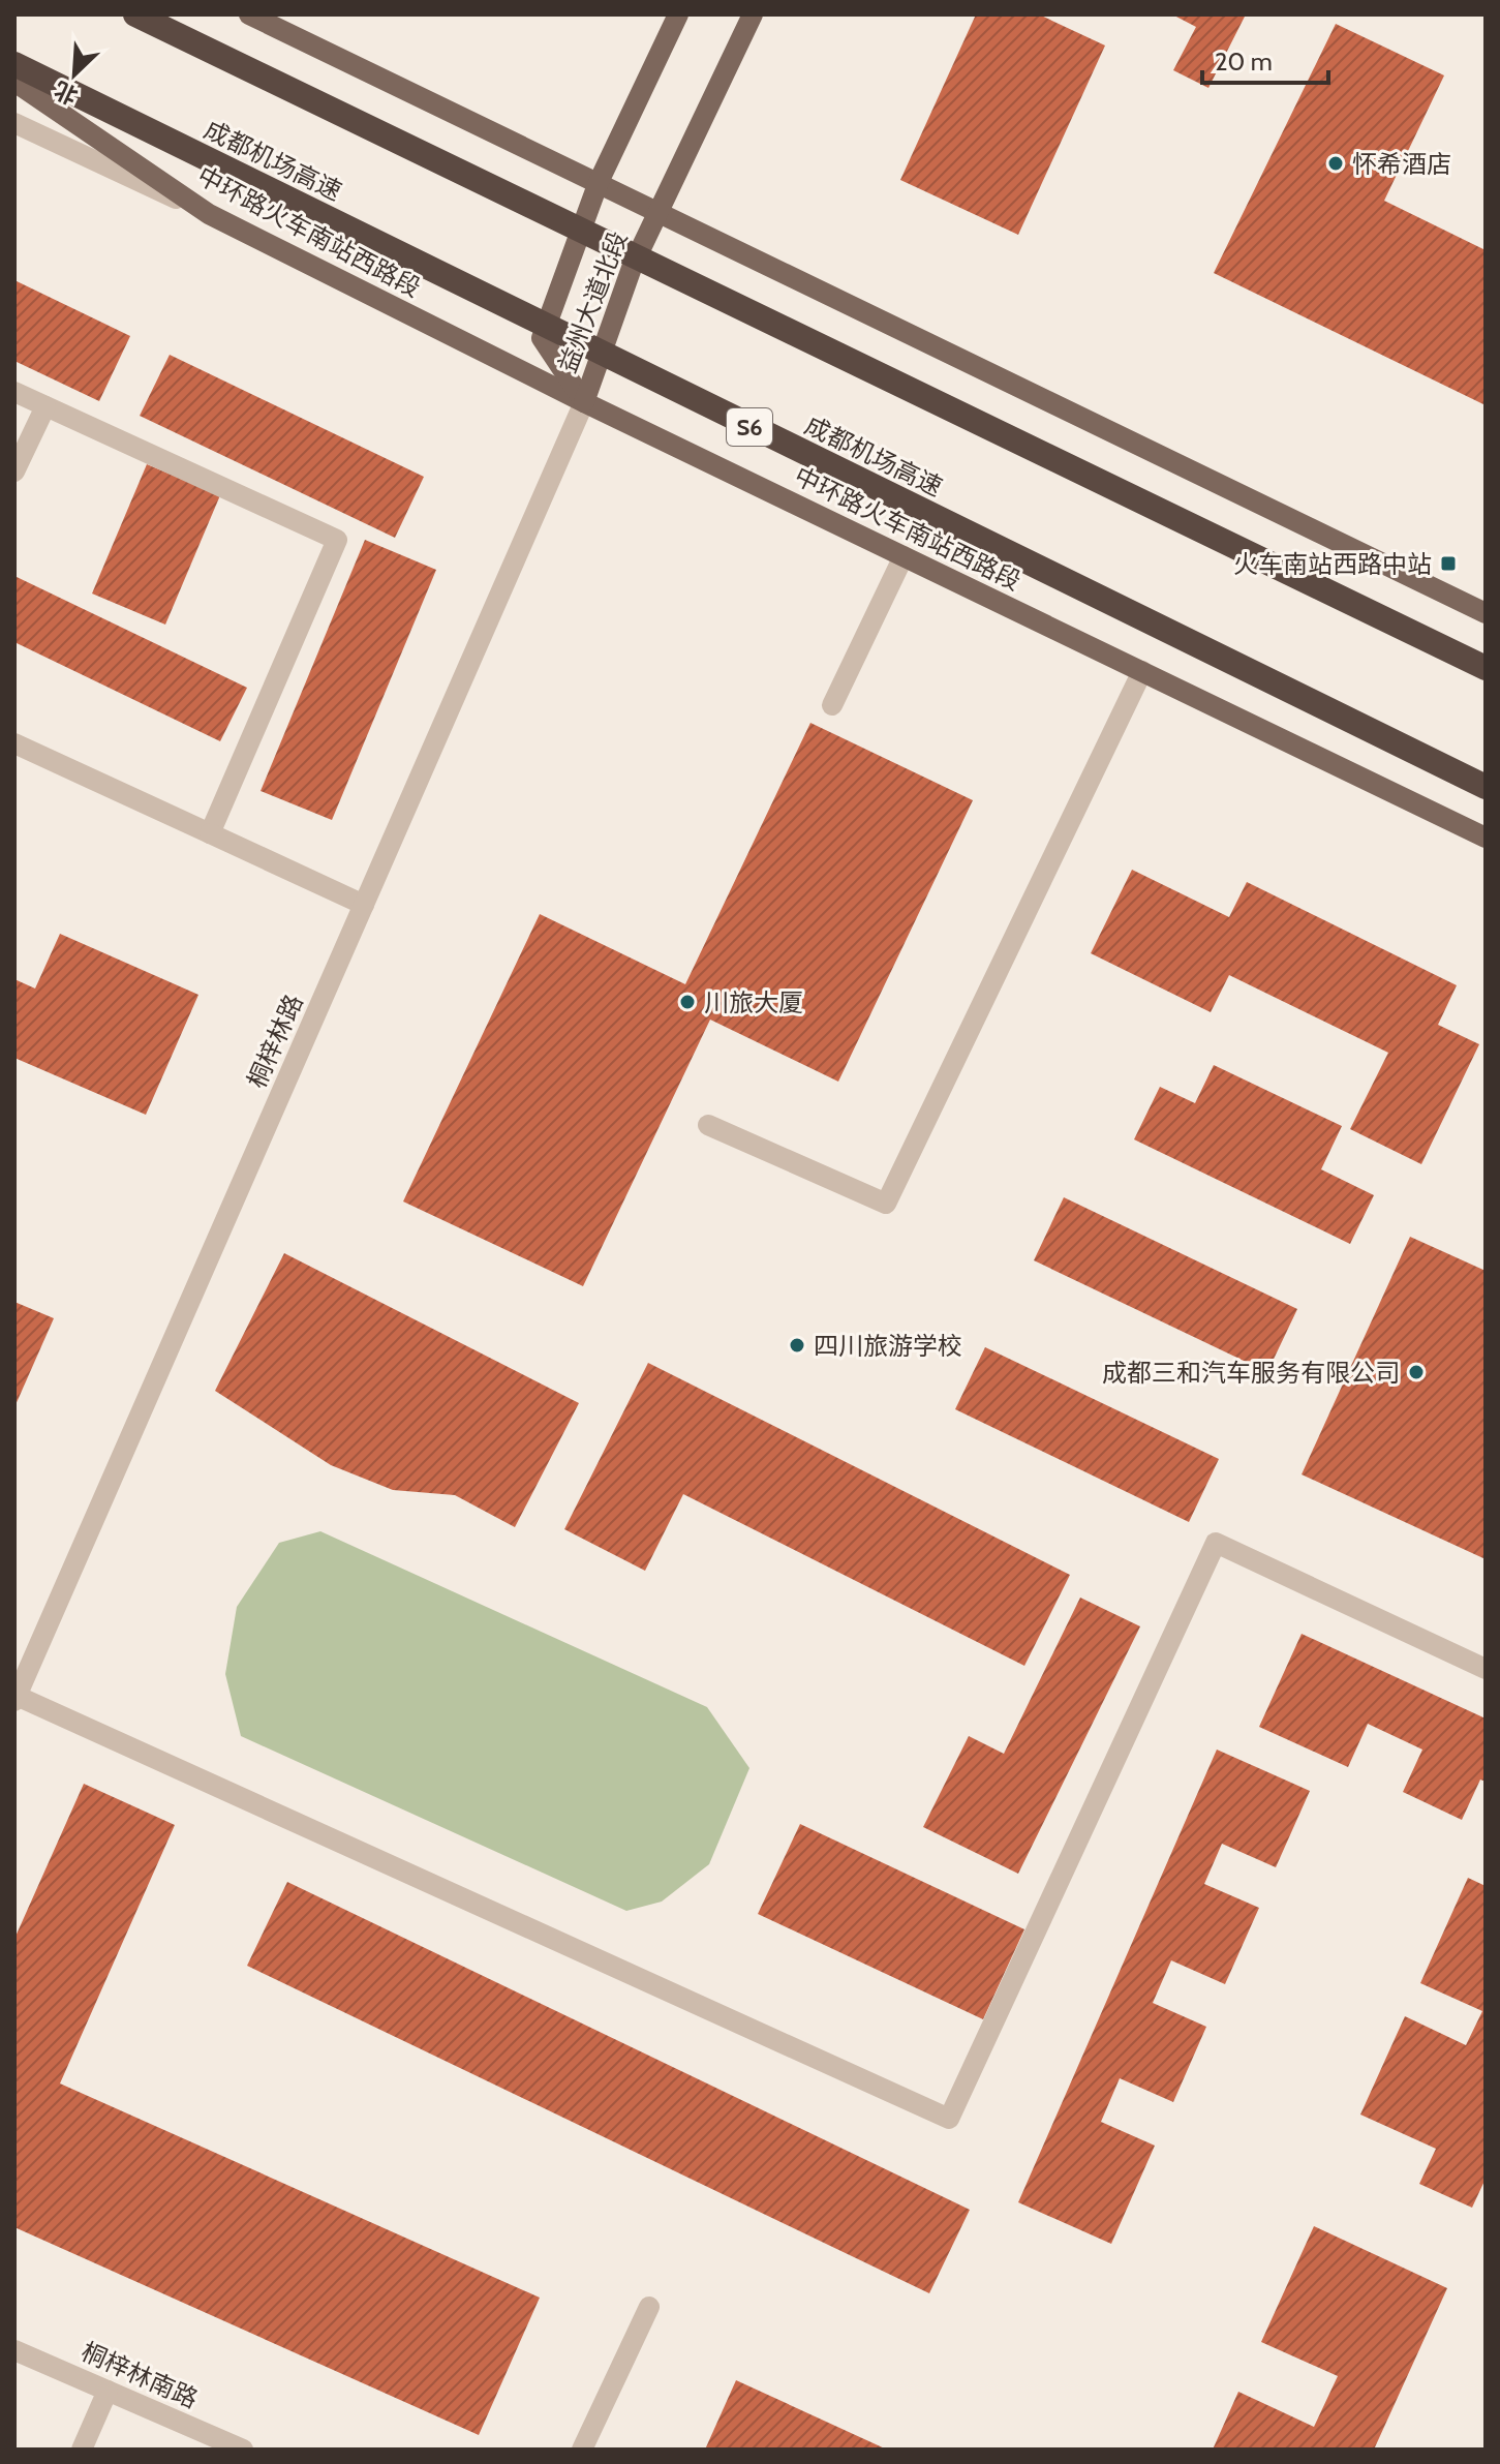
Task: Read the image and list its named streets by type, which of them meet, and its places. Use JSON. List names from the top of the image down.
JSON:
{
  "streets": {
    "highway": ["成都机场高速", "S6"],
    "main road": ["中环路火车南站西路段", "益州大道北段"],
    "street": ["桐梓林路", "桐梓林南路"]
  },
  "crossings": [
    ["中环路火车南站西路段", "益州大道北段"],
    ["中环路火车南站西路段", "桐梓林路"],
    ["益州大道北段", "桐梓林路"]
  ],
  "places": {
    "other": [
      "怀希酒店",
      "川旅大厦",
      "四川旅游学校",
      "成都三和汽车服务有限公司"
    ],
    "transit": ["火车南站西路中站"]
  },
  "scale_bar": "20 m",
  "north": "bottom left"
}
